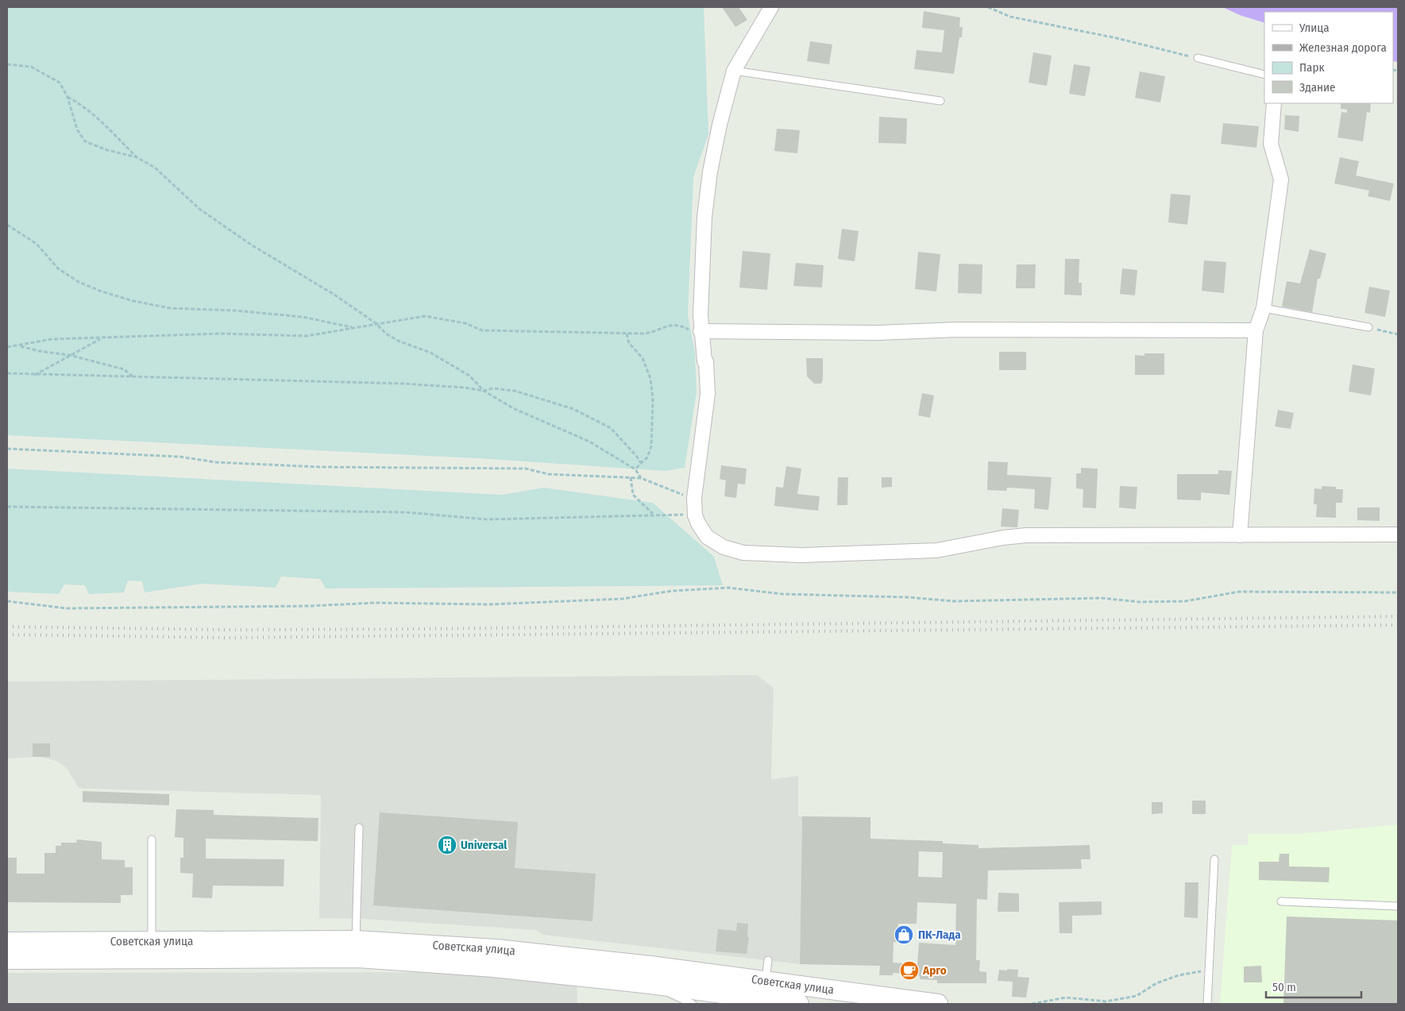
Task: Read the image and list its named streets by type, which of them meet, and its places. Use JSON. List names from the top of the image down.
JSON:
{
  "streets": {
    "main road": ["Советская улица"]
  },
  "places": {
    "building": ["Universal"],
    "shop": ["ПК-Лада"],
    "cafe": ["Арго"]
  },
  "legend": [
    "Улица",
    "Железная дорога",
    "Парк",
    "Здание"
  ],
  "scale_bar": "50 m"
}
